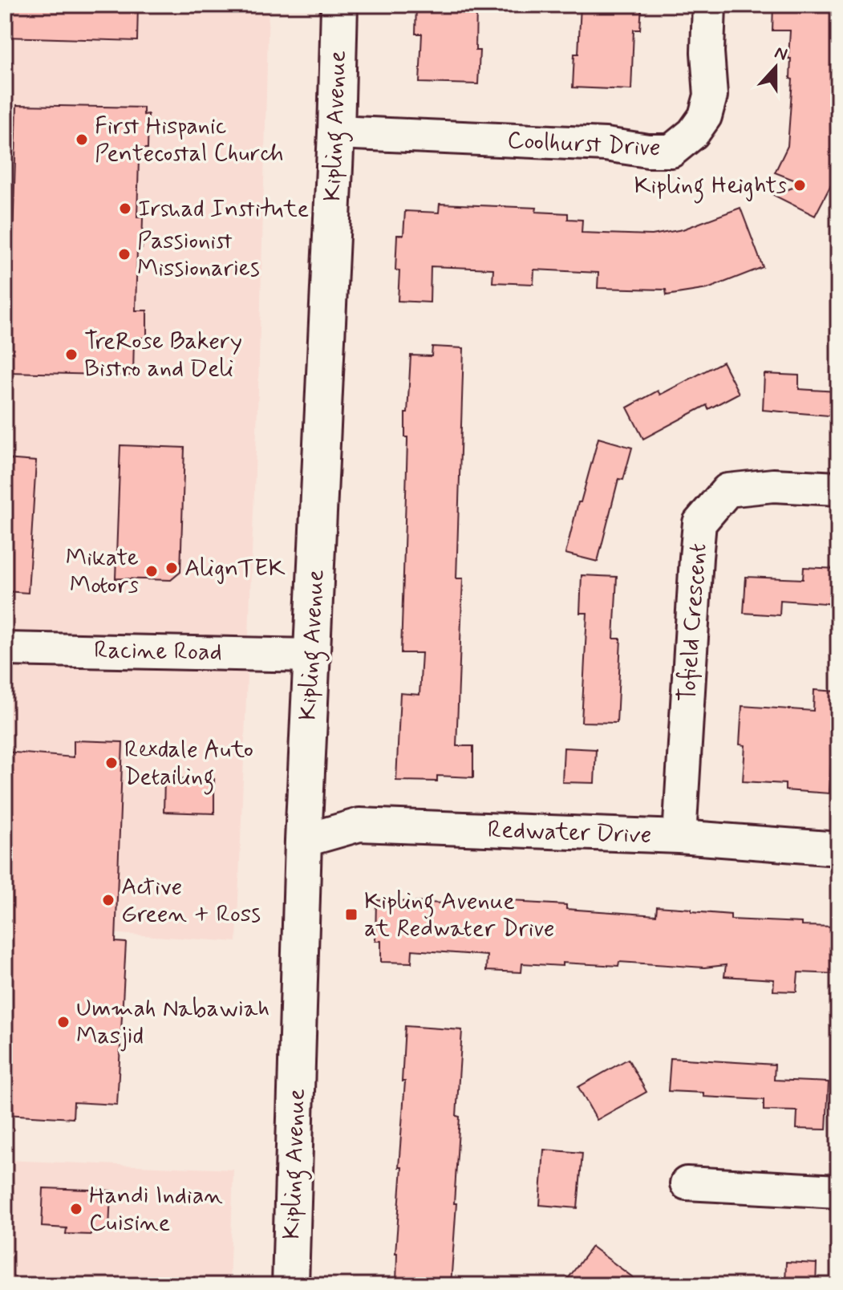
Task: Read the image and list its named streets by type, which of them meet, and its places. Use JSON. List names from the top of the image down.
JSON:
{
  "streets": {
    "main road": ["Kipling Avenue"],
    "street": [
      "Coolhurst Drive",
      "Tofield Crescent",
      "Racine Road",
      "Redwater Drive"
    ]
  },
  "crossings": [
    ["Kipling Avenue", "Coolhurst Drive"],
    ["Kipling Avenue", "Racine Road"],
    ["Kipling Avenue", "Redwater Drive"],
    ["Tofield Crescent", "Redwater Drive"]
  ],
  "places": {
    "other": [
      "First Hispanic Pentecostal Church",
      "Kipling Heights",
      "Irshad Institute",
      "Passionist Missionaries",
      "TreRose Bakery Bistro and Deli",
      "AlignTEK",
      "Mikate Motors",
      "Rexdale Auto Detailing",
      "Active Green + Ross",
      "Ummah Nabawiah Masjid",
      "Handi Indian Cuisine"
    ],
    "transit": ["Kipling Avenue at Redwater Drive"]
  },
  "north": "top"
}
